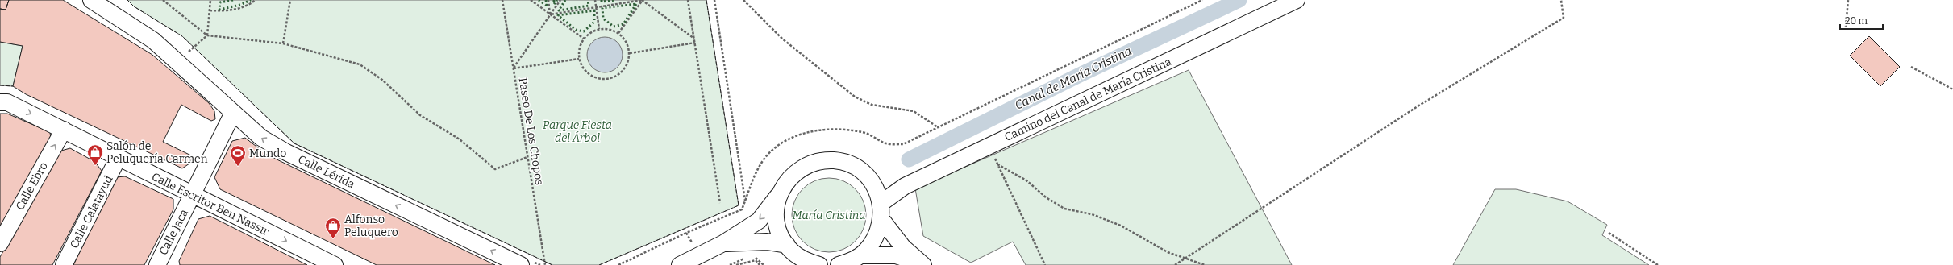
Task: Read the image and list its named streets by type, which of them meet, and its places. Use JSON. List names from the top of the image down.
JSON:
{
  "streets": {
    "street": [
      "Camino del Canal de María Cristina",
      "Calle Lérida",
      "Calle Ebro",
      "Calle Escritor Ben Nassir",
      "Calle Calatayud",
      "Calle Jaca"
    ],
    "path": ["Paseo De Los Chopos"]
  },
  "crossings": [
    ["Calle Lérida", "Calle Jaca"],
    ["Calle Ebro", "Calle Escritor Ben Nassir"],
    ["Calle Escritor Ben Nassir", "Calle Calatayud"],
    ["Calle Escritor Ben Nassir", "Calle Jaca"]
  ],
  "one_way": ["Calle Lérida", "Calle Ebro", "Calle Escritor Ben Nassir"],
  "water": ["Canal de María Cristina"],
  "parks": ["Parque Fiesta del Árbol", "María Cristina"],
  "places": {
    "shop": ["Salón de Peluquería Carmen", "Alfonso Peluquero"],
    "sports": ["Mundo"]
  },
  "scale_bar": "20 m"
}
